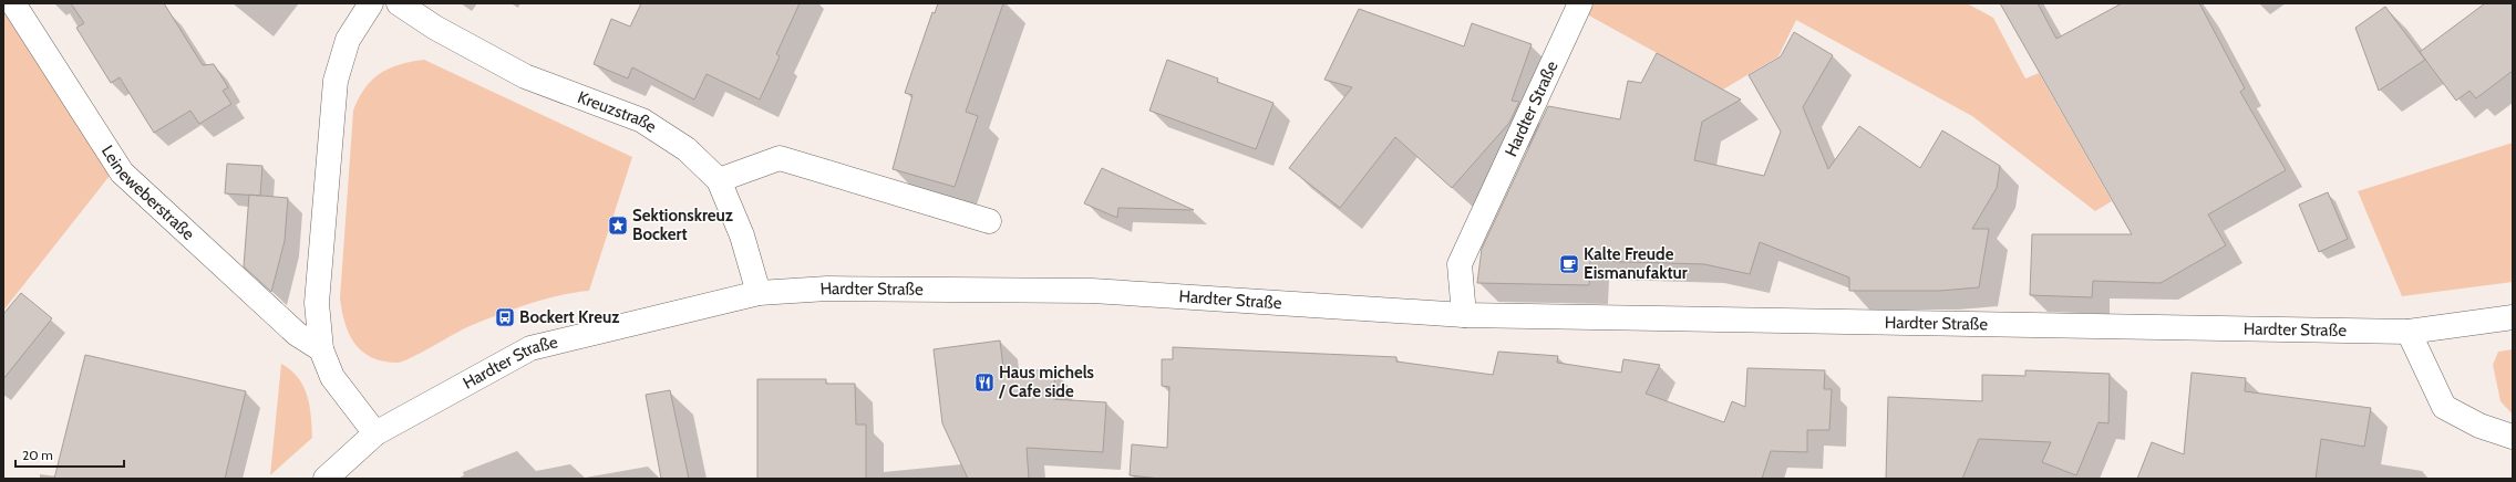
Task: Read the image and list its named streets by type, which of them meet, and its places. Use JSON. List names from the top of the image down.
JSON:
{
  "streets": {
    "main road": ["Hardter Straße", "Kreuzstraße", "Leineweberstraße"]
  },
  "crossings": [
    ["Hardter Straße", "Kreuzstraße"]
  ],
  "places": {
    "place": ["Sektionskreuz Bockert"],
    "cafe": ["Kalte Freude Eismanufaktur"],
    "bus stop": ["Bockert Kreuz"],
    "restaurant": ["Haus michels / Cafe side"]
  },
  "scale_bar": "20 m"
}
